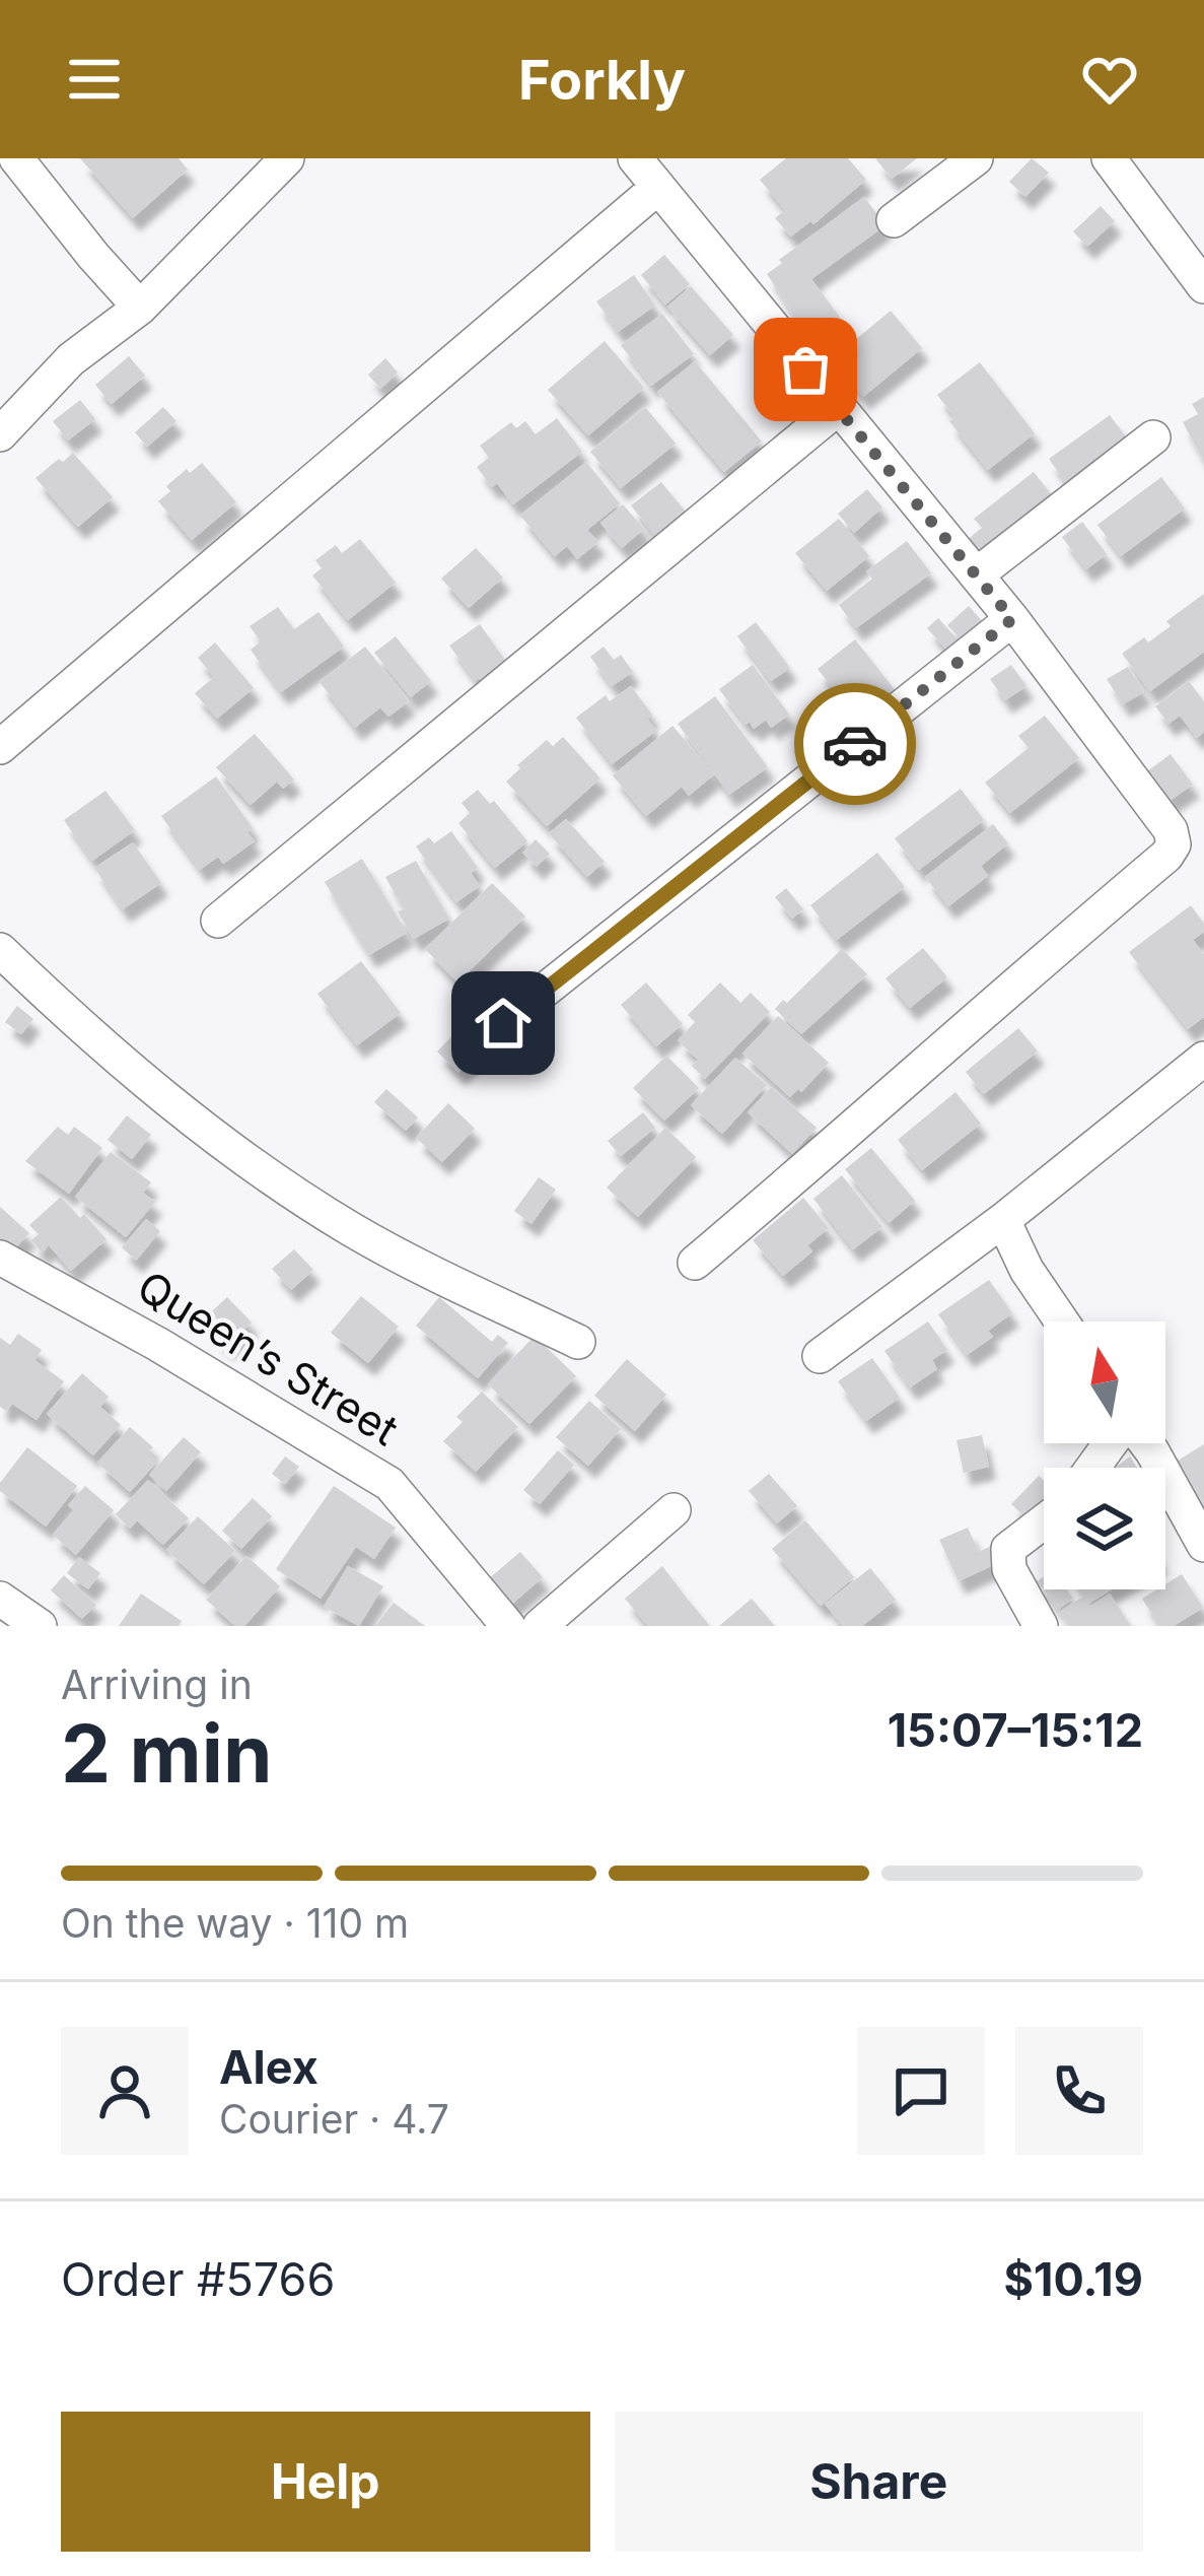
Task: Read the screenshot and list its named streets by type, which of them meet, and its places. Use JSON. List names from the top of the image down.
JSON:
{
  "streets": {
    "street": ["Queen’s Street"]
  },
  "north": "top",
  "page": {
    "header": "Forkly",
    "heading": ["2 min", "Arriving in", "15:07–15:12"],
    "panel": [
      "Alex",
      "Courier · 4.7",
      "Order #5766",
      "$10.19"
    ],
    "bar": "On the way · 110 m",
    "buttons": ["Help", "Share"]
  }
}
